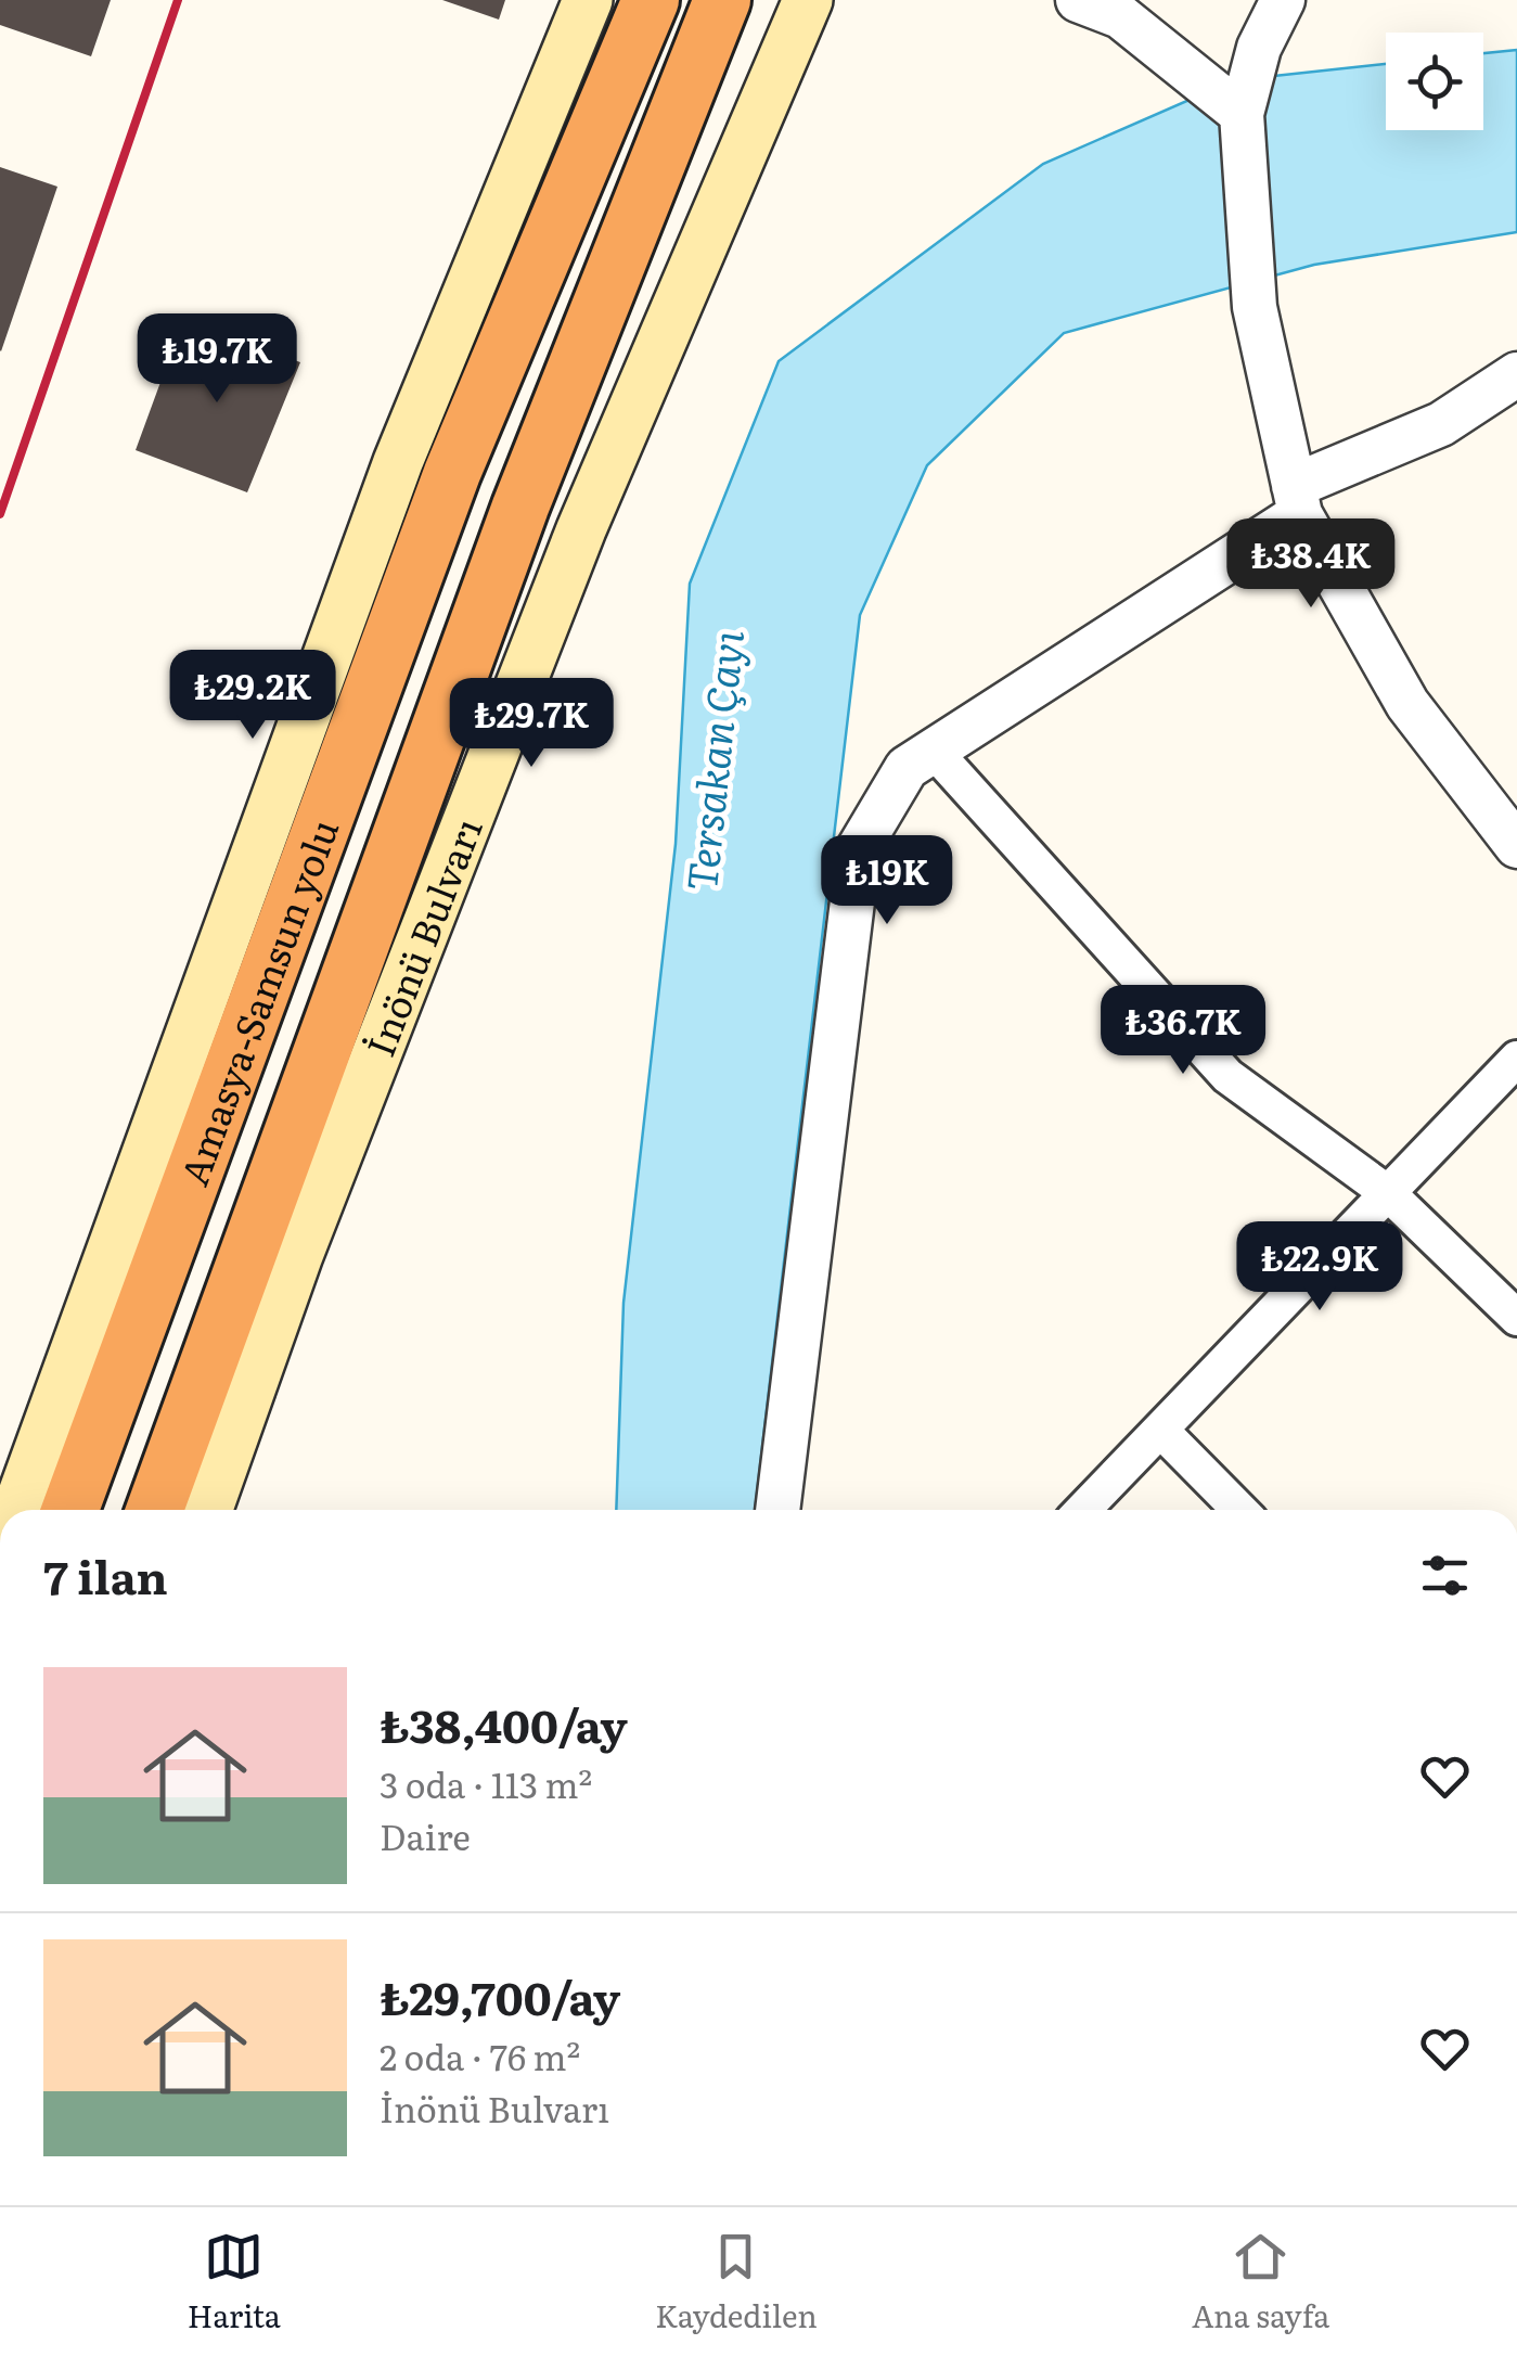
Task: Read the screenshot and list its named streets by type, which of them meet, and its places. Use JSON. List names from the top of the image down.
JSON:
{
  "streets": {
    "highway": ["Amasya-Samsun yolu"],
    "main road": ["İnönü Bulvarı"]
  },
  "water": ["Tersakan Çayı"],
  "page": {
    "price": [
      "₺19.7K",
      "₺38.4K",
      "₺29.2K",
      "₺29.7K",
      "₺19K",
      "₺36.7K",
      "₺22.9K"
    ],
    "heading": "7 ilan",
    "list": [
      {
        "name": "₺38,400/ay",
        "note": "3 oda · 113 m² · Daire"
      },
      {
        "name": "₺29,700/ay",
        "note": "2 oda · 76 m² · İnönü Bulvarı"
      }
    ],
    "tabs": ["Harita", "Kaydedilen", "Ana sayfa"]
  }
}
